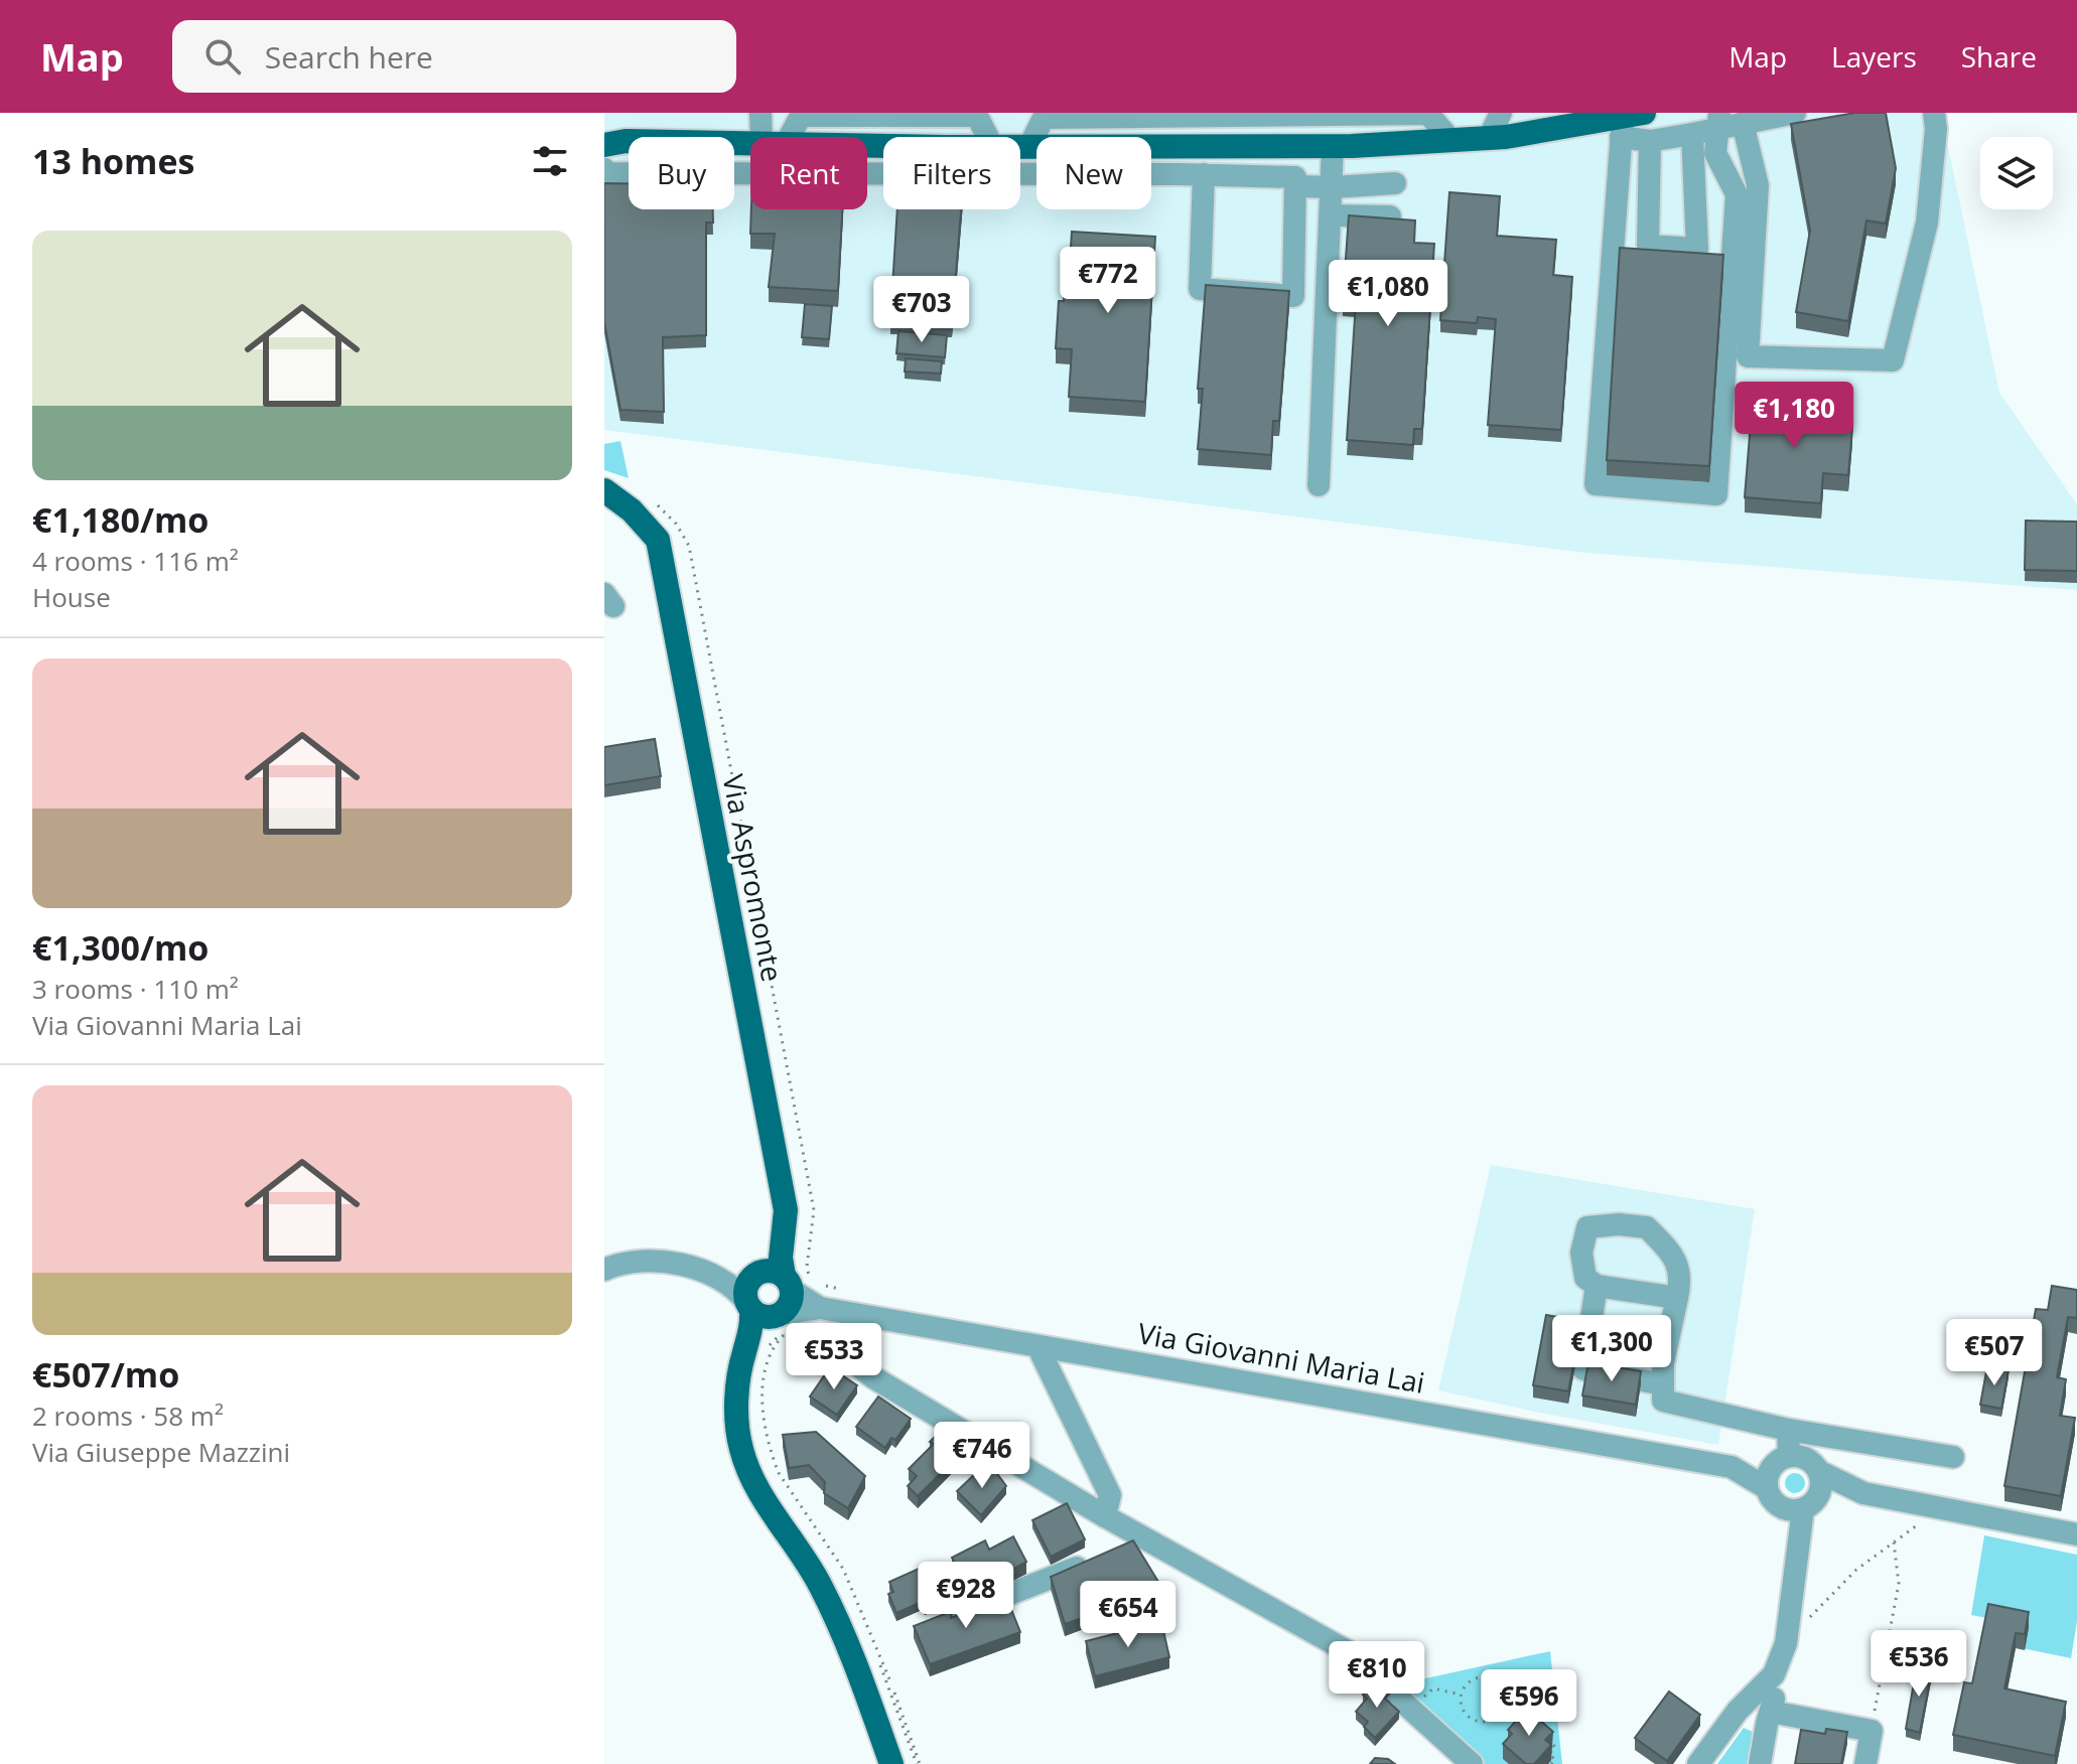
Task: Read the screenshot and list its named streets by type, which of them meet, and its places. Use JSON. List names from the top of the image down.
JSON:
{
  "streets": {
    "main road": ["Via Aspromonte"],
    "street": ["Via Giovanni Maria Lai"]
  },
  "crossings": [
    ["Via Aspromonte", "Via Giovanni Maria Lai"]
  ],
  "page": {
    "header": "Map",
    "search": "Search here",
    "nav": ["Map", "Layers", "Share"],
    "heading": "13 homes",
    "chip": [
      "Buy",
      "Rent",
      "Filters",
      "New"
    ],
    "list": [
      {
        "name": "€1,180/mo",
        "note": "4 rooms · 116 m² · House"
      },
      {
        "name": "€1,300/mo",
        "note": "3 rooms · 110 m² · Via Giovanni Maria Lai"
      },
      {
        "name": "€507/mo",
        "note": "2 rooms · 58 m² · Via Giuseppe Mazzini"
      }
    ],
    "price": [
      "€772",
      "€1,080",
      "€703",
      "€1,180",
      "€1,300",
      "€507",
      "€533",
      "€746",
      "€928",
      "€654",
      "€536",
      "€810",
      "€596"
    ]
  }
}
